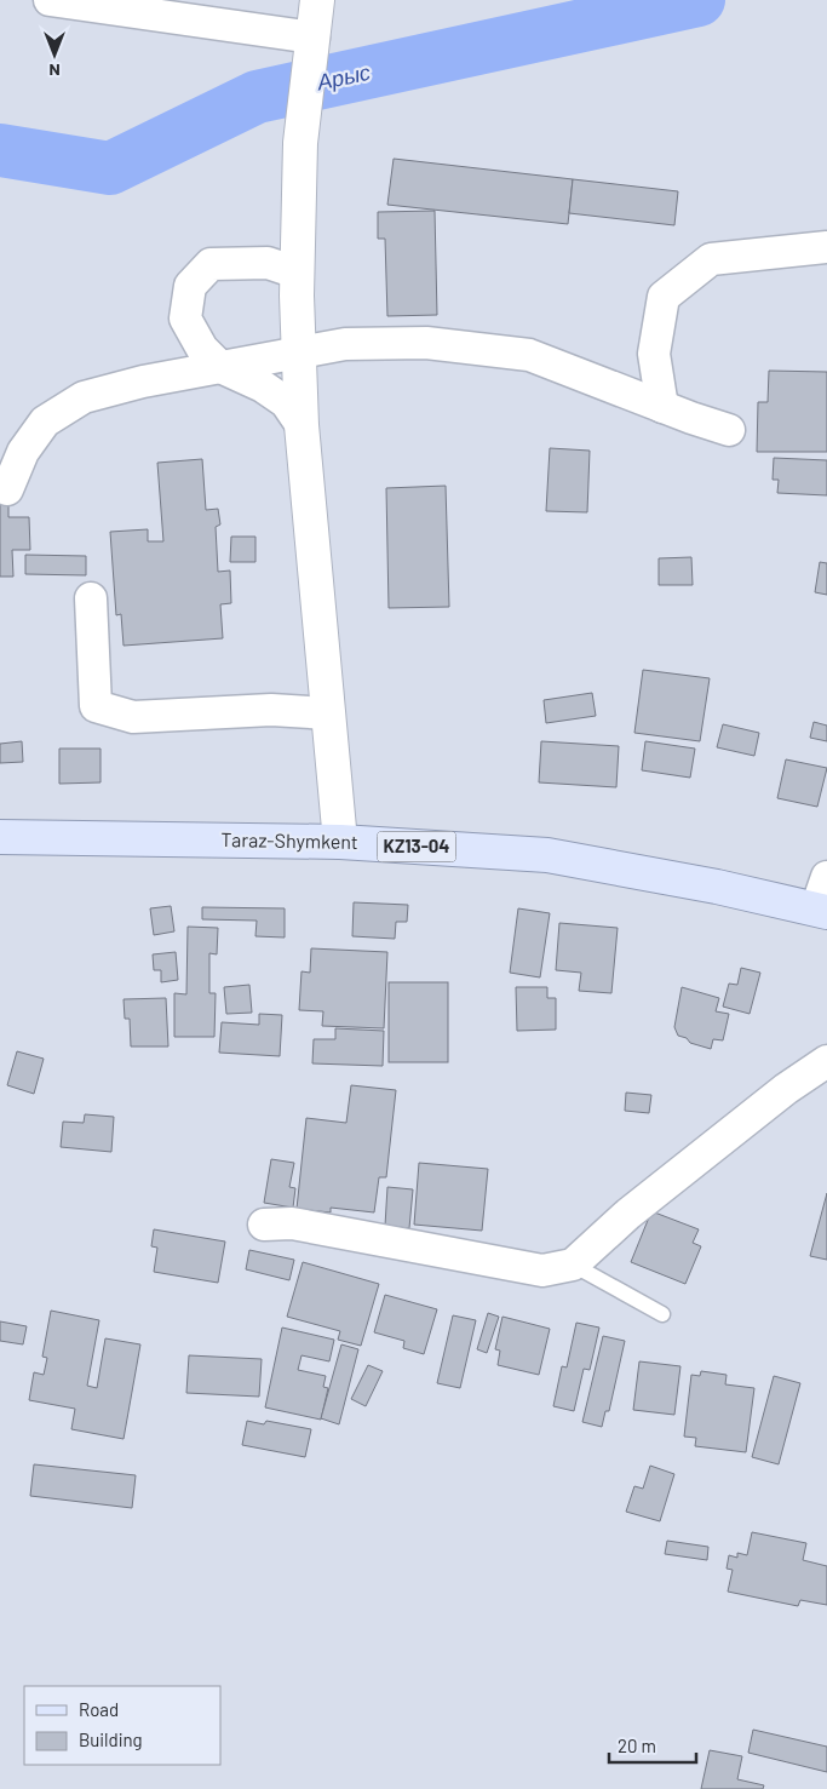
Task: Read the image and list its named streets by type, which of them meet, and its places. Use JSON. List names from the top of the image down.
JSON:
{
  "streets": {
    "main road": ["Taraz-Shymkent", "KZ13-04"]
  },
  "water": ["Арыс"],
  "legend": ["Road", "Building"],
  "scale_bar": "20 m",
  "north": "bottom"
}
